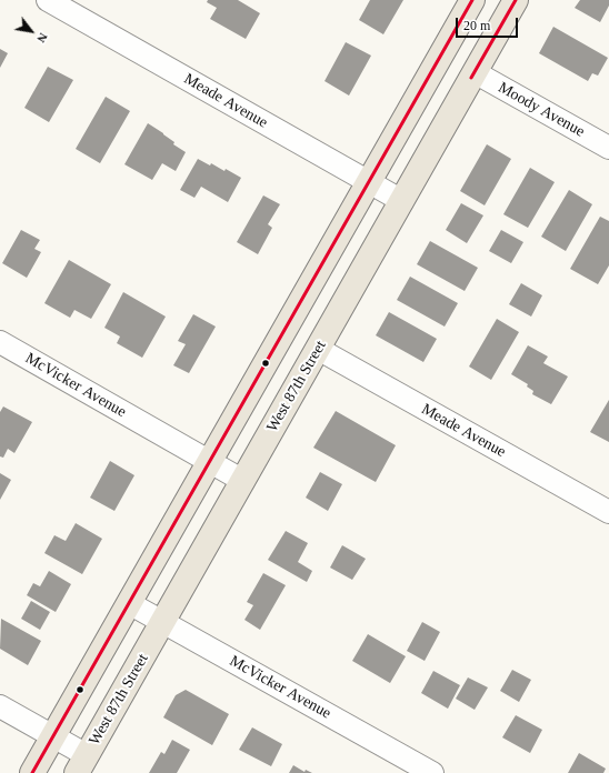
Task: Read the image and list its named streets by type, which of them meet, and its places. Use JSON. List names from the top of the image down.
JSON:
{
  "streets": {
    "main road": ["West 87th Street"],
    "street": ["Meade Avenue", "Moody Avenue", "McVicker Avenue"]
  },
  "crossings": [
    ["Meade Avenue", "West 87th Street"],
    ["Moody Avenue", "West 87th Street"],
    ["McVicker Avenue", "West 87th Street"]
  ],
  "scale_bar": "20 m",
  "north": "bottom right"
}
